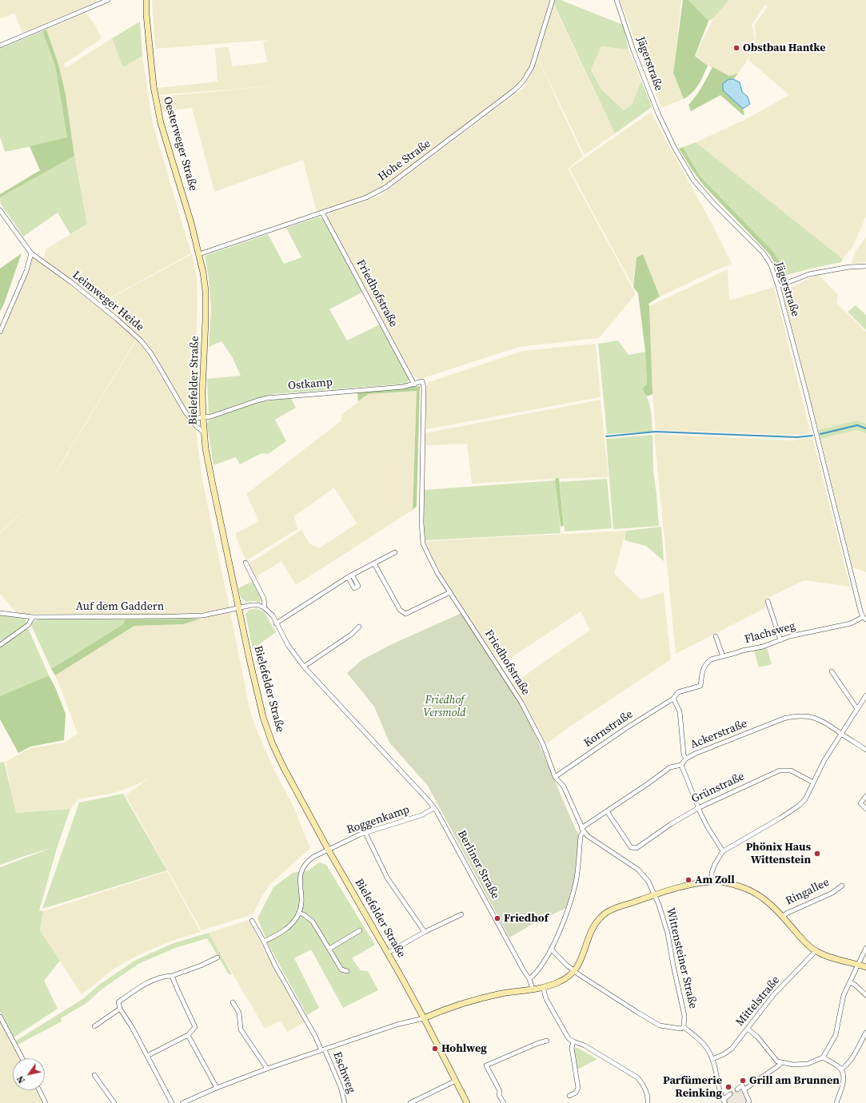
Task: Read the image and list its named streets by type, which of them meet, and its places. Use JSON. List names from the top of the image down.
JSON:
{
  "streets": {
    "main road": ["Oesterweger Straße", "Bielefelder Straße", "Ringallee"],
    "street": [
      "Jägerstraße",
      "Hohe Straße",
      "Friedhofstraße",
      "Leimweger Heide",
      "Ostkamp",
      "Auf dem Gaddern",
      "Flachsweg",
      "Kornstraße",
      "Ackerstraße",
      "Grünstraße",
      "Roggenkamp",
      "Berliner Straße",
      "Wittensteiner Straße",
      "Mittelstraße",
      "Eschweg"
    ]
  },
  "crossings": [
    ["Jägerstraße", "Flachsweg"],
    ["Oesterweger Straße", "Hohe Straße"],
    ["Oesterweger Straße", "Bielefelder Straße"],
    ["Hohe Straße", "Friedhofstraße"],
    ["Hohe Straße", "Bielefelder Straße"],
    ["Friedhofstraße", "Ostkamp"],
    ["Friedhofstraße", "Kornstraße"],
    ["Leimweger Heide", "Bielefelder Straße"],
    ["Bielefelder Straße", "Ostkamp"],
    ["Bielefelder Straße", "Auf dem Gaddern"],
    ["Bielefelder Straße", "Roggenkamp"],
    ["Flachsweg", "Kornstraße"],
    ["Roggenkamp", "Berliner Straße"],
    ["Ringallee", "Wittensteiner Straße"],
    ["Ringallee", "Mittelstraße"]
  ],
  "parks": ["Friedhof Versmold"],
  "places": [
    "Obstbau Hantke",
    "Phönix Haus Wittenstein",
    "Am Zoll",
    "Friedhof",
    "Hohlweg",
    "Grill am Brunnen",
    "Parfümerie Reinking"
  ],
  "north": "bottom left"
}
